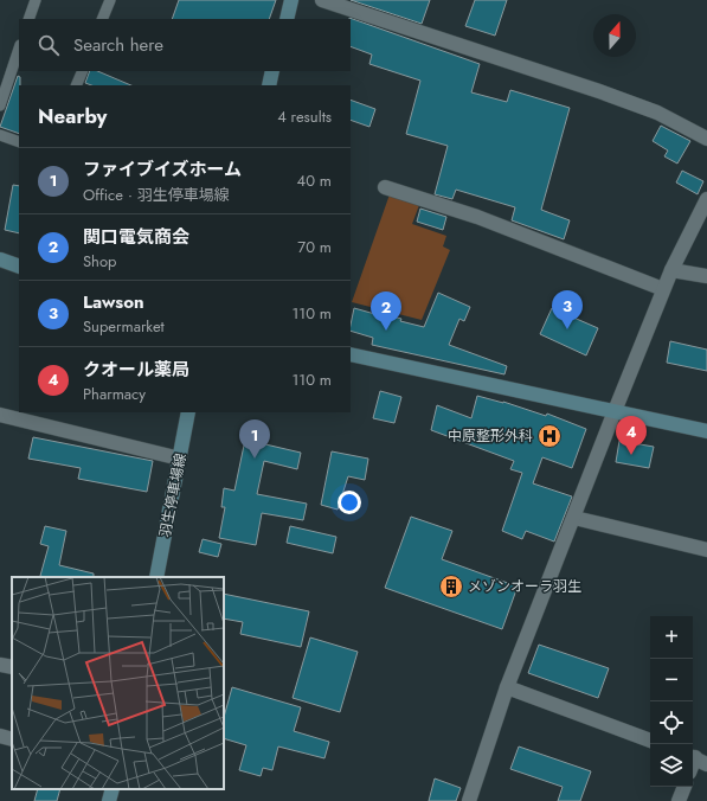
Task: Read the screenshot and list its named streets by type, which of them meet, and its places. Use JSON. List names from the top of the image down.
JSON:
{
  "streets": {
    "street": ["羽生停車場線"]
  },
  "places": {
    "hospital": ["中原整形外科"],
    "building": ["メゾンオーラ羽生"]
  },
  "north": "top",
  "page": {
    "search": "Search here",
    "heading": ["Nearby", "4 results"],
    "list": [
      {
        "mark": "1",
        "name": "ファイブイズホーム",
        "note": "Office · 羽生停車場線",
        "value": "40 m"
      },
      {
        "mark": "2",
        "name": "関口電気商会",
        "note": "Shop",
        "value": "70 m"
      },
      {
        "mark": "3",
        "name": "Lawson",
        "note": "Supermarket",
        "value": "110 m"
      },
      {
        "mark": "4",
        "name": "クオール薬局",
        "note": "Pharmacy",
        "value": "110 m"
      }
    ],
    "pins": [
      "3",
      "2",
      "4",
      "1"
    ],
    "map_buttons": ["+", "−"]
  }
}
